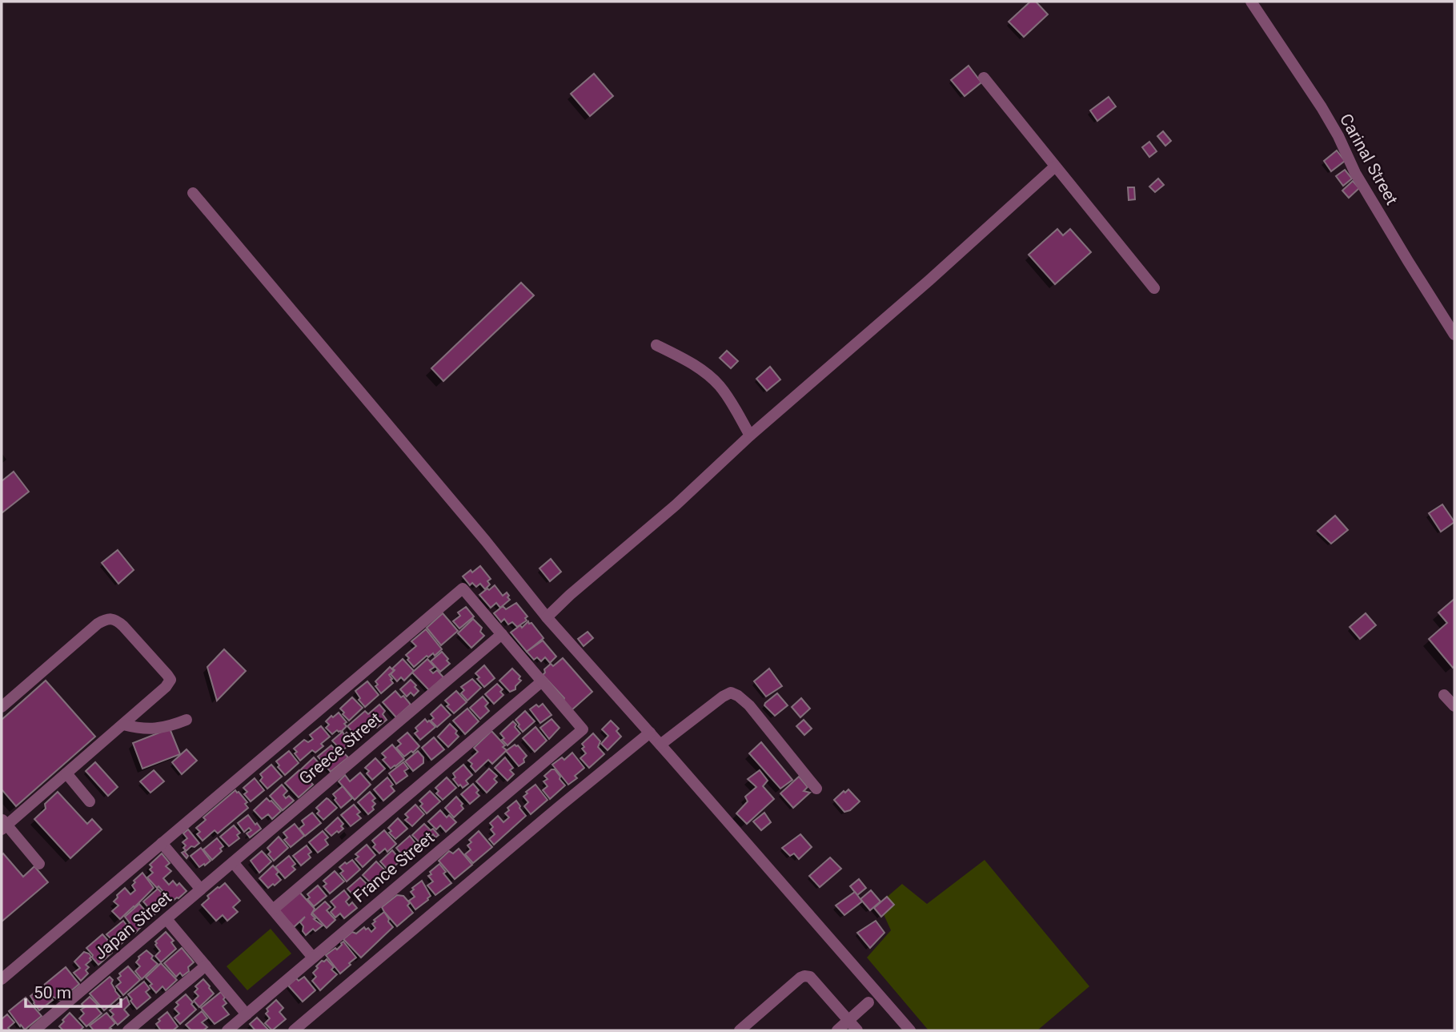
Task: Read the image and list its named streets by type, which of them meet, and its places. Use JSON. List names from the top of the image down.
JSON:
{
  "streets": {
    "street": [
      "Carinal Street",
      "Greece Street",
      "France Street",
      "Japan Street"
    ]
  },
  "crossings": [
    ["Greece Street", "Japan Street"]
  ],
  "scale_bar": "50 m"
}
